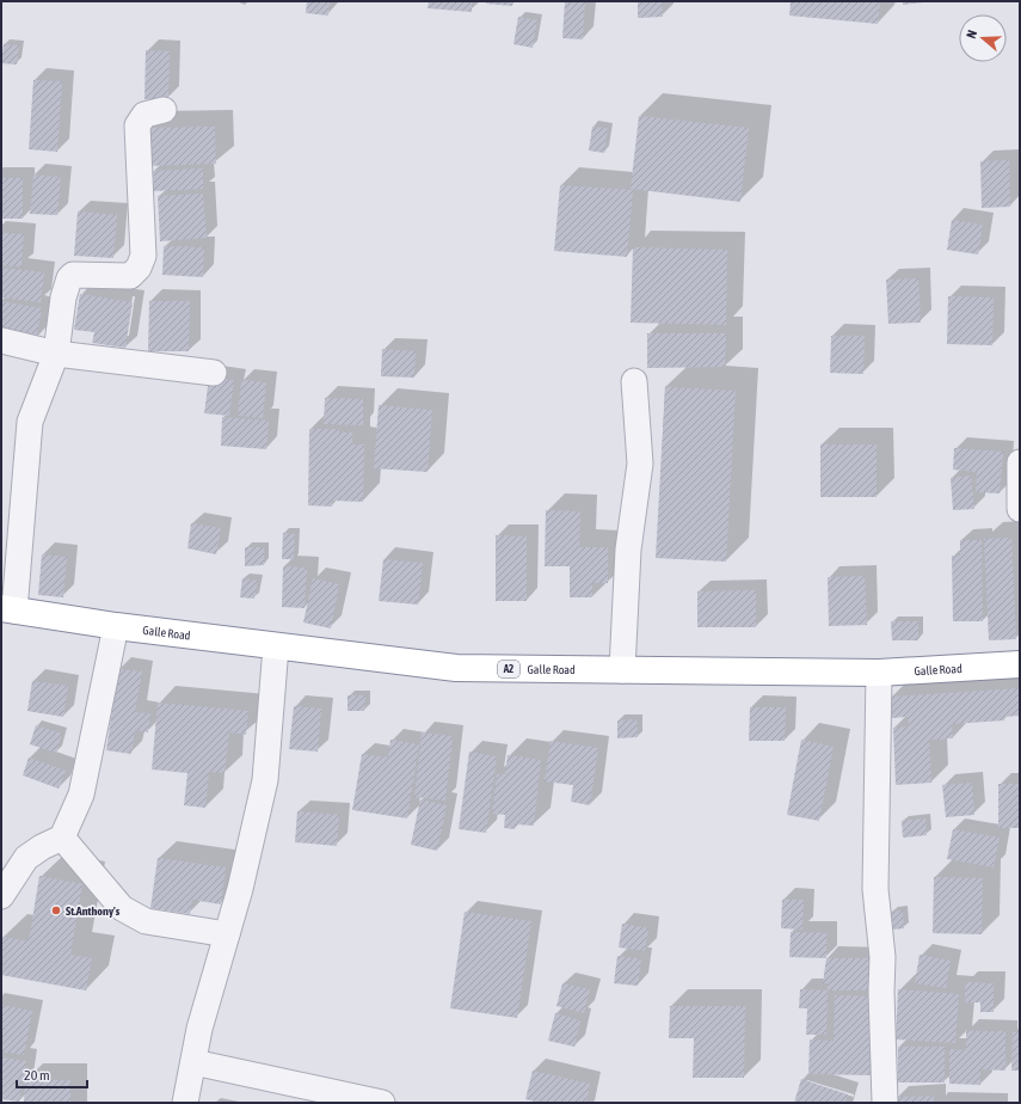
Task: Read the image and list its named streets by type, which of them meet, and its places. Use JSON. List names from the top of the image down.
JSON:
{
  "streets": {
    "highway": ["Galle Road", "A2"]
  },
  "places": ["St.Anthony's"],
  "scale_bar": "20 m",
  "north": "left"
}
